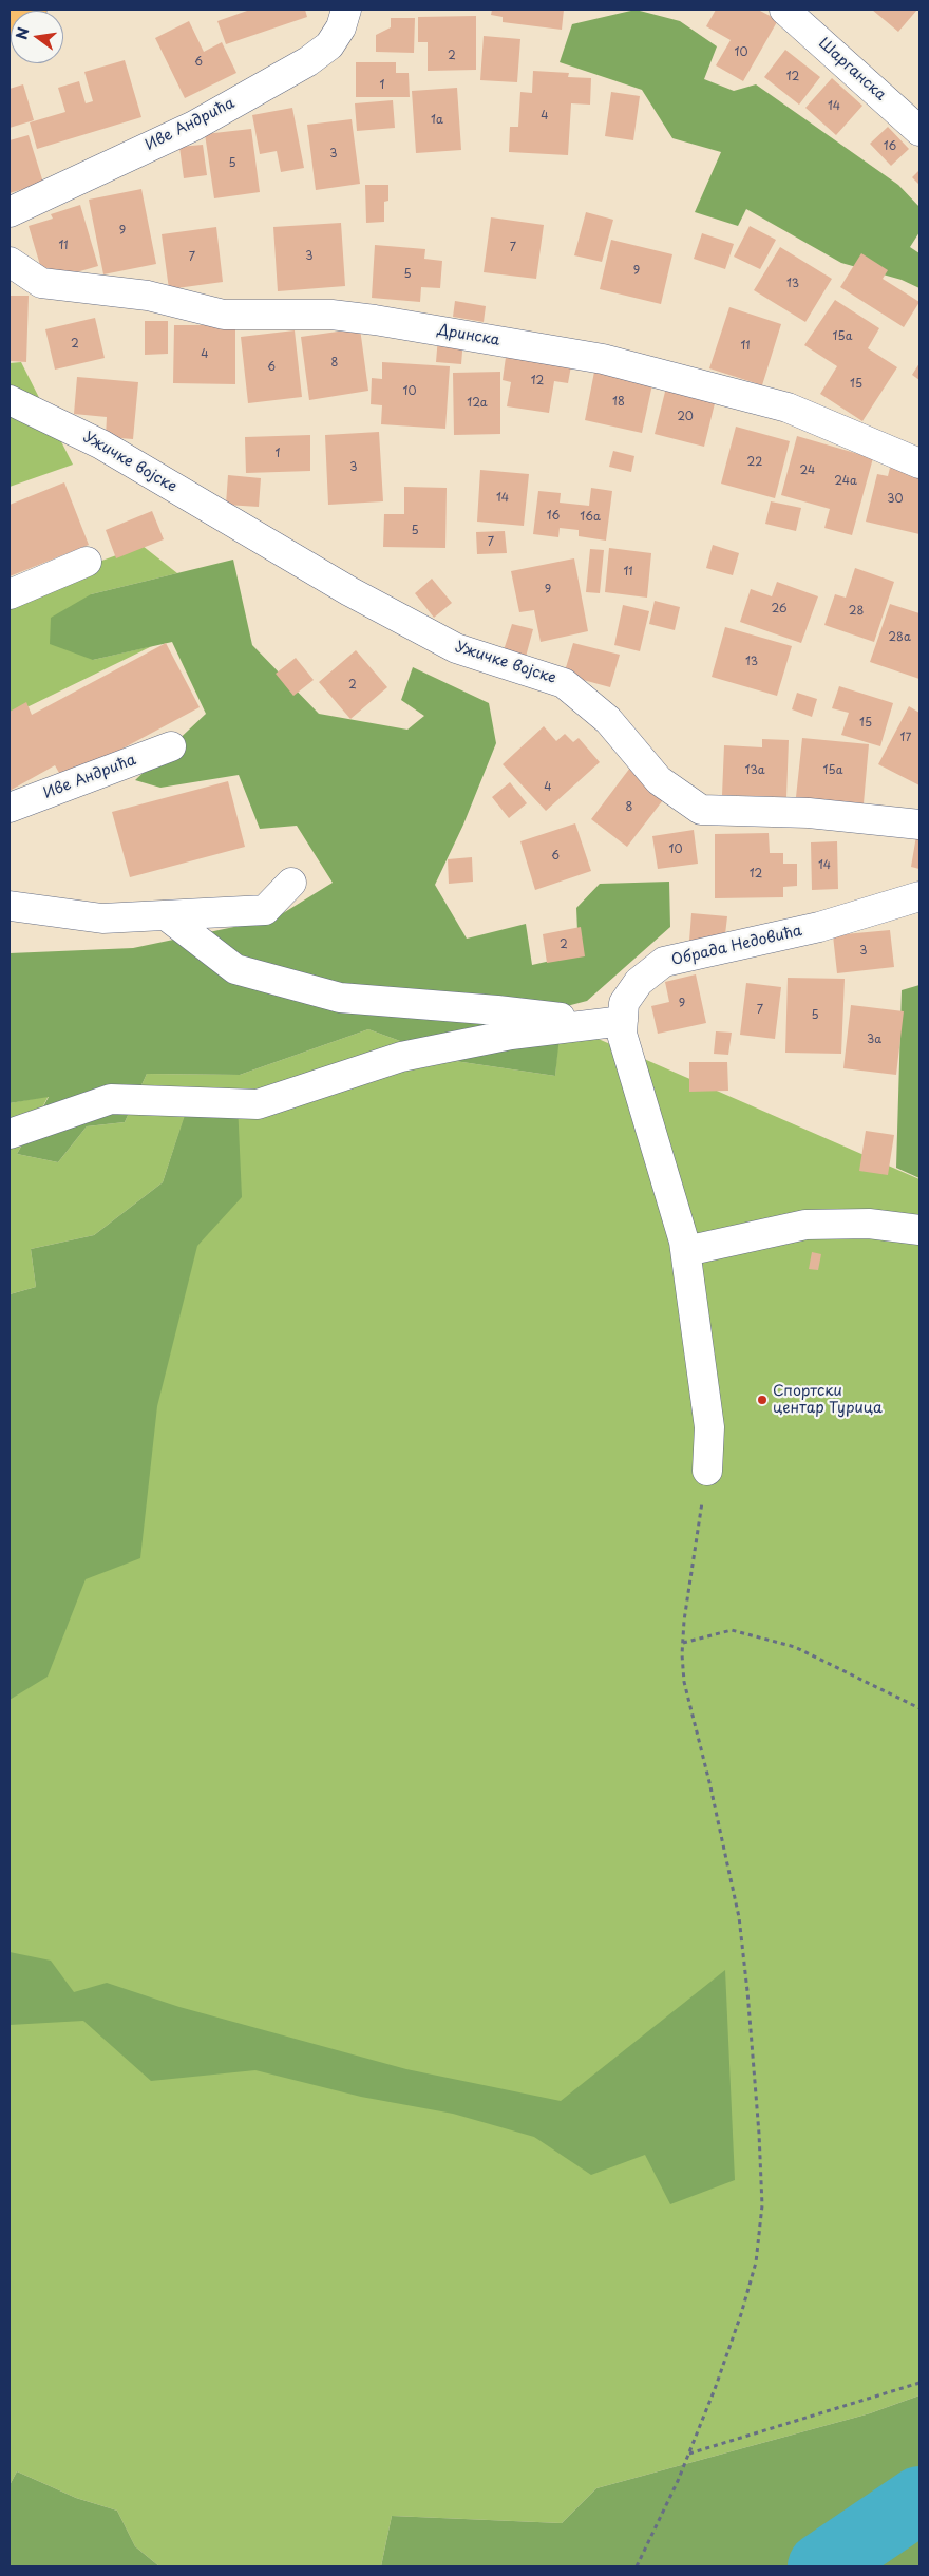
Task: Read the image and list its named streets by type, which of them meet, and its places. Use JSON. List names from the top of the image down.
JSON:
{
  "streets": {
    "street": [
      "Шарганска",
      "Иве Андрића",
      "Дринска",
      "Ужичке војске",
      "Обрада Недовића"
    ]
  },
  "places": ["Спортски центар Турица"],
  "house_numbers": [
    "10",
    "2",
    "6",
    "12",
    "1",
    "14",
    "4",
    "1a",
    "16",
    "3",
    "5",
    "9",
    "11",
    "7",
    "3",
    "7",
    "9",
    "5",
    "13",
    "15a",
    "2",
    "11",
    "4",
    "8",
    "6",
    "12",
    "15",
    "10",
    "18",
    "12a",
    "20",
    "1",
    "22",
    "3",
    "24",
    "24a",
    "14",
    "30",
    "16",
    "16a",
    "5",
    "7",
    "11",
    "9",
    "26",
    "28",
    "28a",
    "13",
    "2",
    "15",
    "17",
    "13a",
    "15a",
    "4",
    "8",
    "10",
    "6",
    "14",
    "12",
    "2",
    "3",
    "9",
    "7",
    "5",
    "3a"
  ],
  "north": "left"
}
